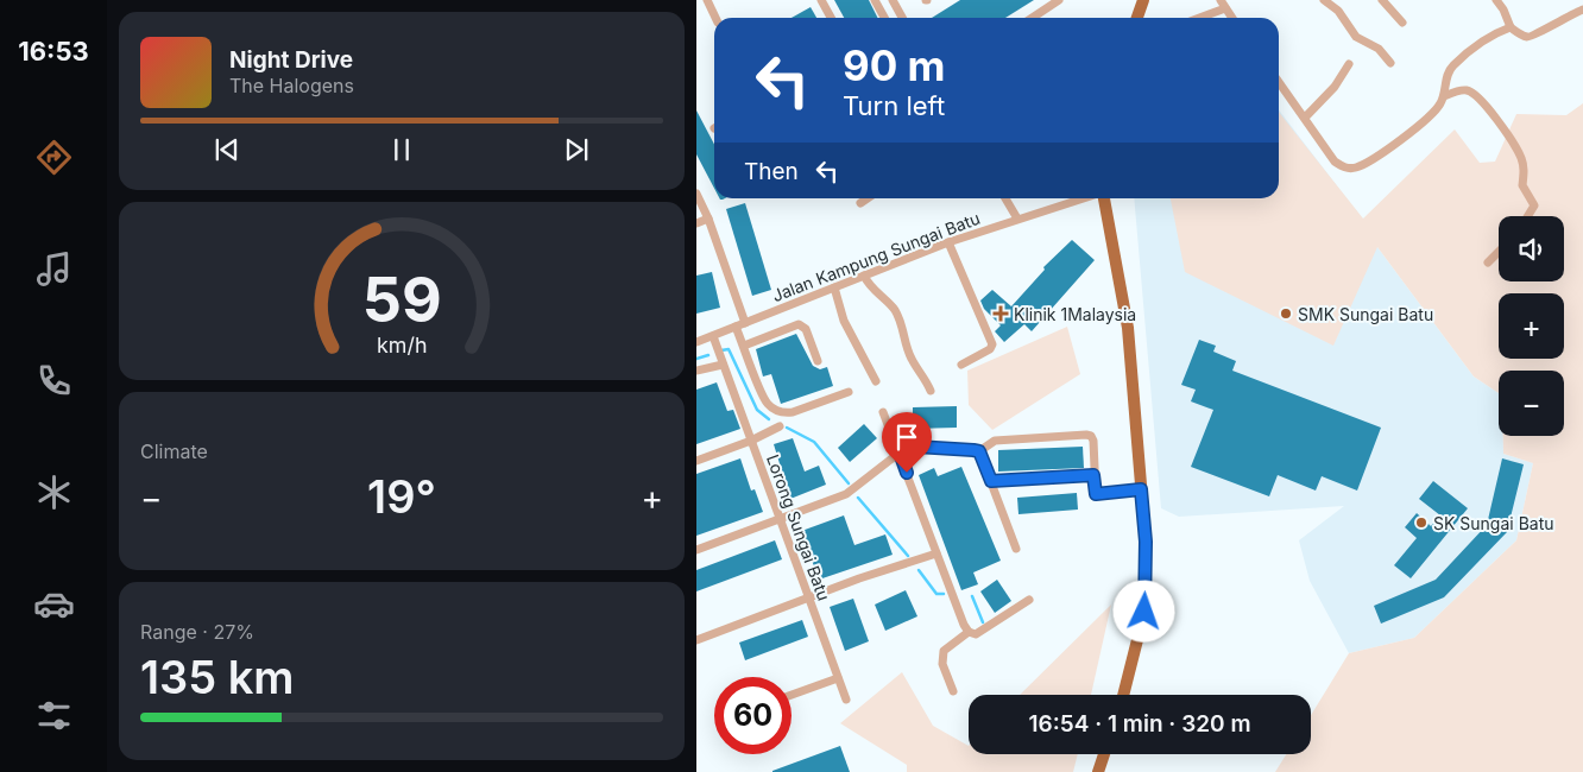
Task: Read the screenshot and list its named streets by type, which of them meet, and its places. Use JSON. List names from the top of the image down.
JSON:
{
  "streets": {
    "street": ["Jalan Kampung Sungai Batu", "Lorong Sungai Batu"]
  },
  "crossings": [
    ["Jalan Kampung Sungai Batu", "Lorong Sungai Batu"]
  ],
  "places": {
    "health": ["Klinik 1Malaysia"],
    "other": ["SMK Sungai Batu", "SK Sungai Batu"]
  },
  "page": {
    "tabs": "16:53",
    "turn": ["90 m", "Turn left"],
    "song": ["Night Drive", "The Halogens"],
    "then": "Then",
    "map_buttons": ["+", "−"],
    "tile": [
      "Climate",
      ["Range · 27%", "135 km"]
    ],
    "heat": ["−", "19°", "+"],
    "limit": "60",
    "trip": "16:54 · 1 min · 320 m",
    "gauge": ["59", "km/h"]
  }
}
